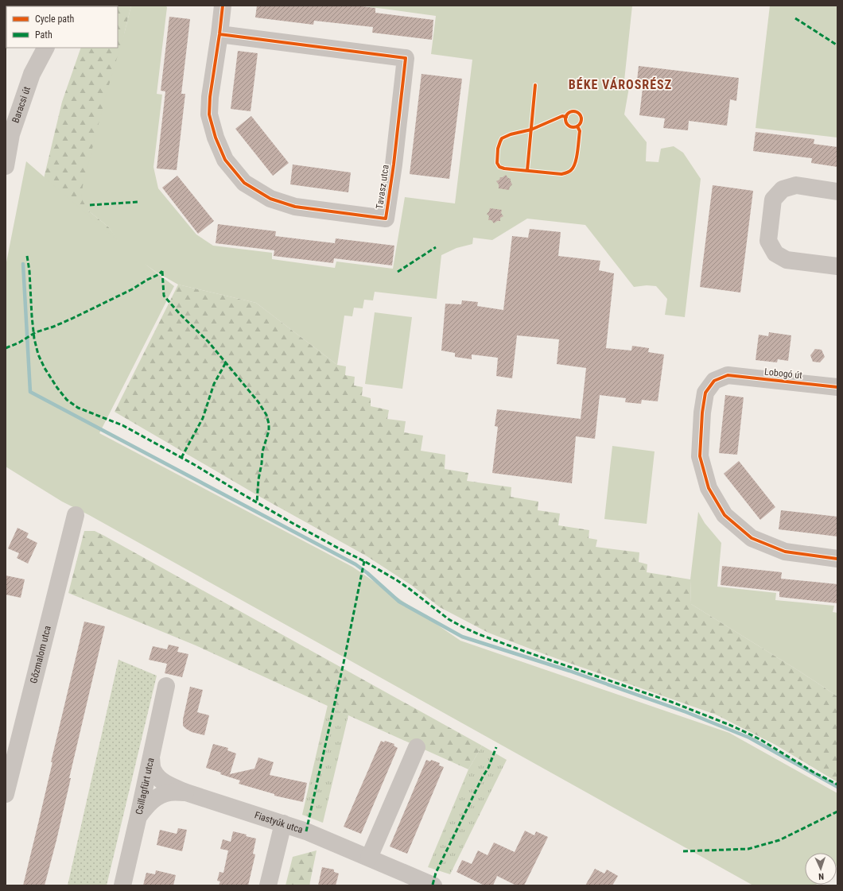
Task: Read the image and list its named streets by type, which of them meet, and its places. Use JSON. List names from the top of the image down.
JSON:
{
  "streets": {
    "street": [
      "Baracsi út",
      "Tavasz utca",
      "Lobogó út",
      "Gőzmalom utca",
      "Csillagfürt utca",
      "Fiastyúk utca"
    ]
  },
  "crossings": [
    ["Csillagfürt utca", "Fiastyúk utca"]
  ],
  "districts": ["BÉKE VÁROSRÉSZ"],
  "legend": ["Cycle path", "Path"],
  "north": "bottom"
}
